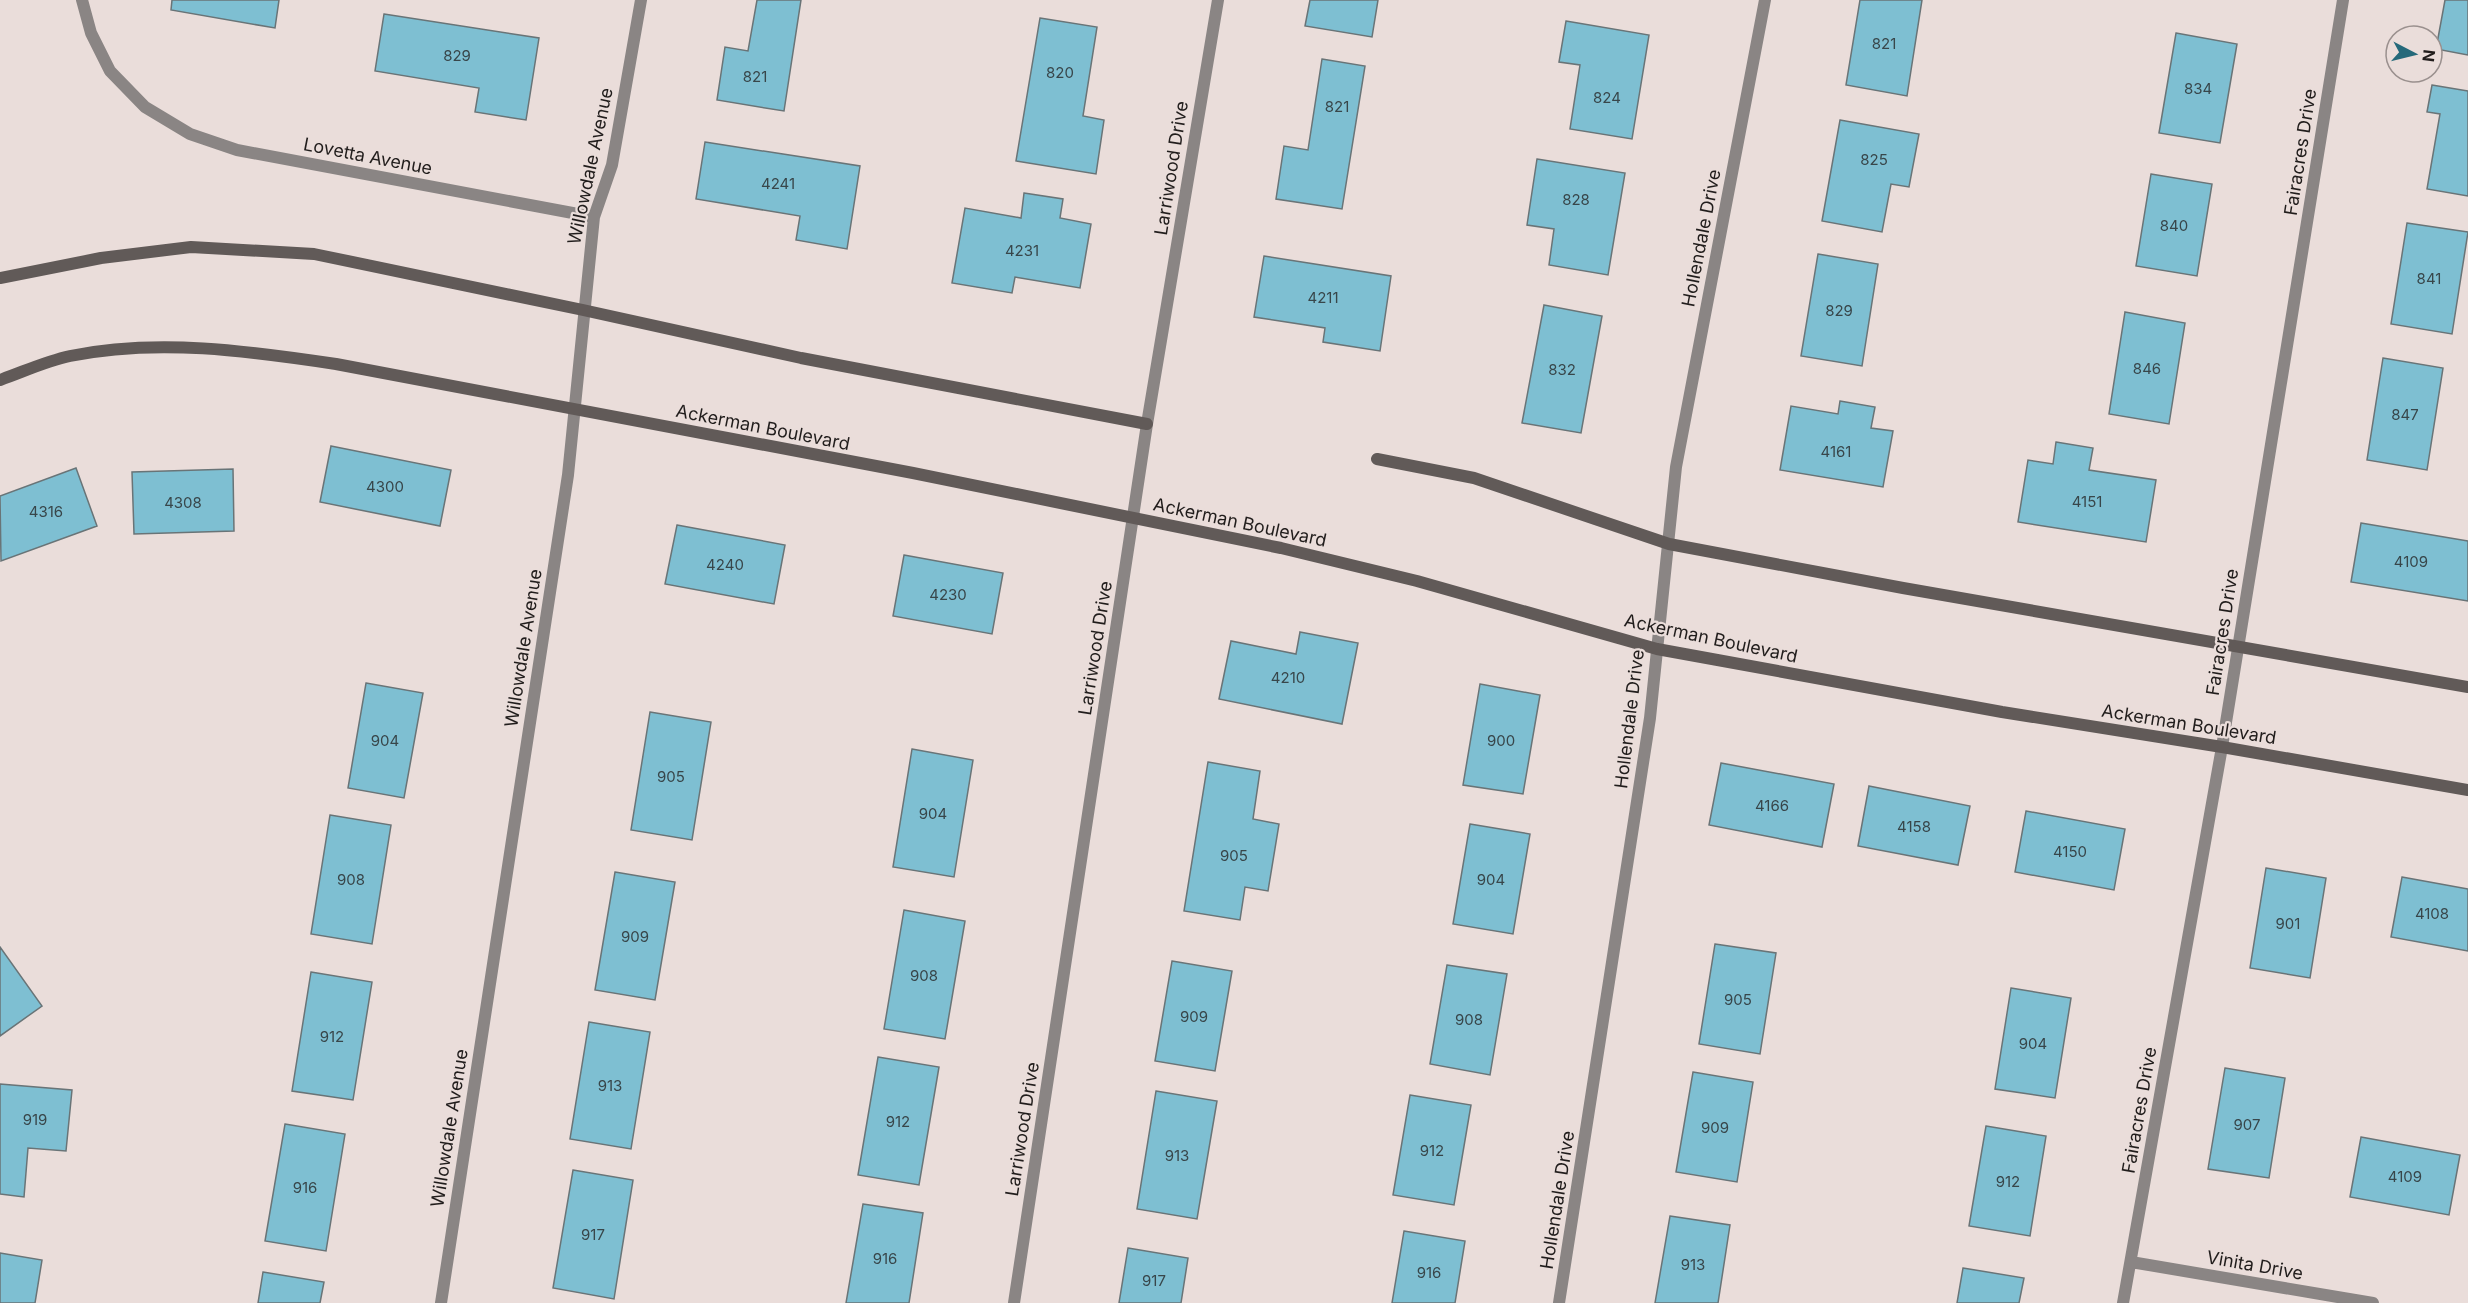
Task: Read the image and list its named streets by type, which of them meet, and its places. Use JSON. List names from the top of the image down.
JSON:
{
  "streets": {
    "street": [
      "Fairacres Drive",
      "Lovetta Avenue",
      "Willowdale Avenue",
      "Larriwood Drive",
      "Hollendale Drive",
      "Ackerman Boulevard",
      "Vinita Drive"
    ]
  },
  "crossings": [
    ["Fairacres Drive", "Ackerman Boulevard"],
    ["Fairacres Drive", "Vinita Drive"],
    ["Lovetta Avenue", "Willowdale Avenue"],
    ["Willowdale Avenue", "Ackerman Boulevard"],
    ["Larriwood Drive", "Ackerman Boulevard"],
    ["Hollendale Drive", "Ackerman Boulevard"]
  ],
  "house_numbers": [
    "821",
    "829",
    "820",
    "821",
    "834",
    "824",
    "821",
    "825",
    "4241",
    "828",
    "840",
    "4231",
    "841",
    "4211",
    "829",
    "846",
    "832",
    "847",
    "4161",
    "4300",
    "4151",
    "4308",
    "4316",
    "4109",
    "4240",
    "4230",
    "4210",
    "904",
    "900",
    "905",
    "4166",
    "904",
    "4158",
    "4150",
    "905",
    "908",
    "904",
    "4108",
    "901",
    "909",
    "908",
    "905",
    "909",
    "908",
    "912",
    "904",
    "913",
    "919",
    "912",
    "907",
    "909",
    "912",
    "913",
    "4109",
    "912",
    "916",
    "917",
    "916",
    "913",
    "916",
    "917"
  ],
  "north": "right"
}
